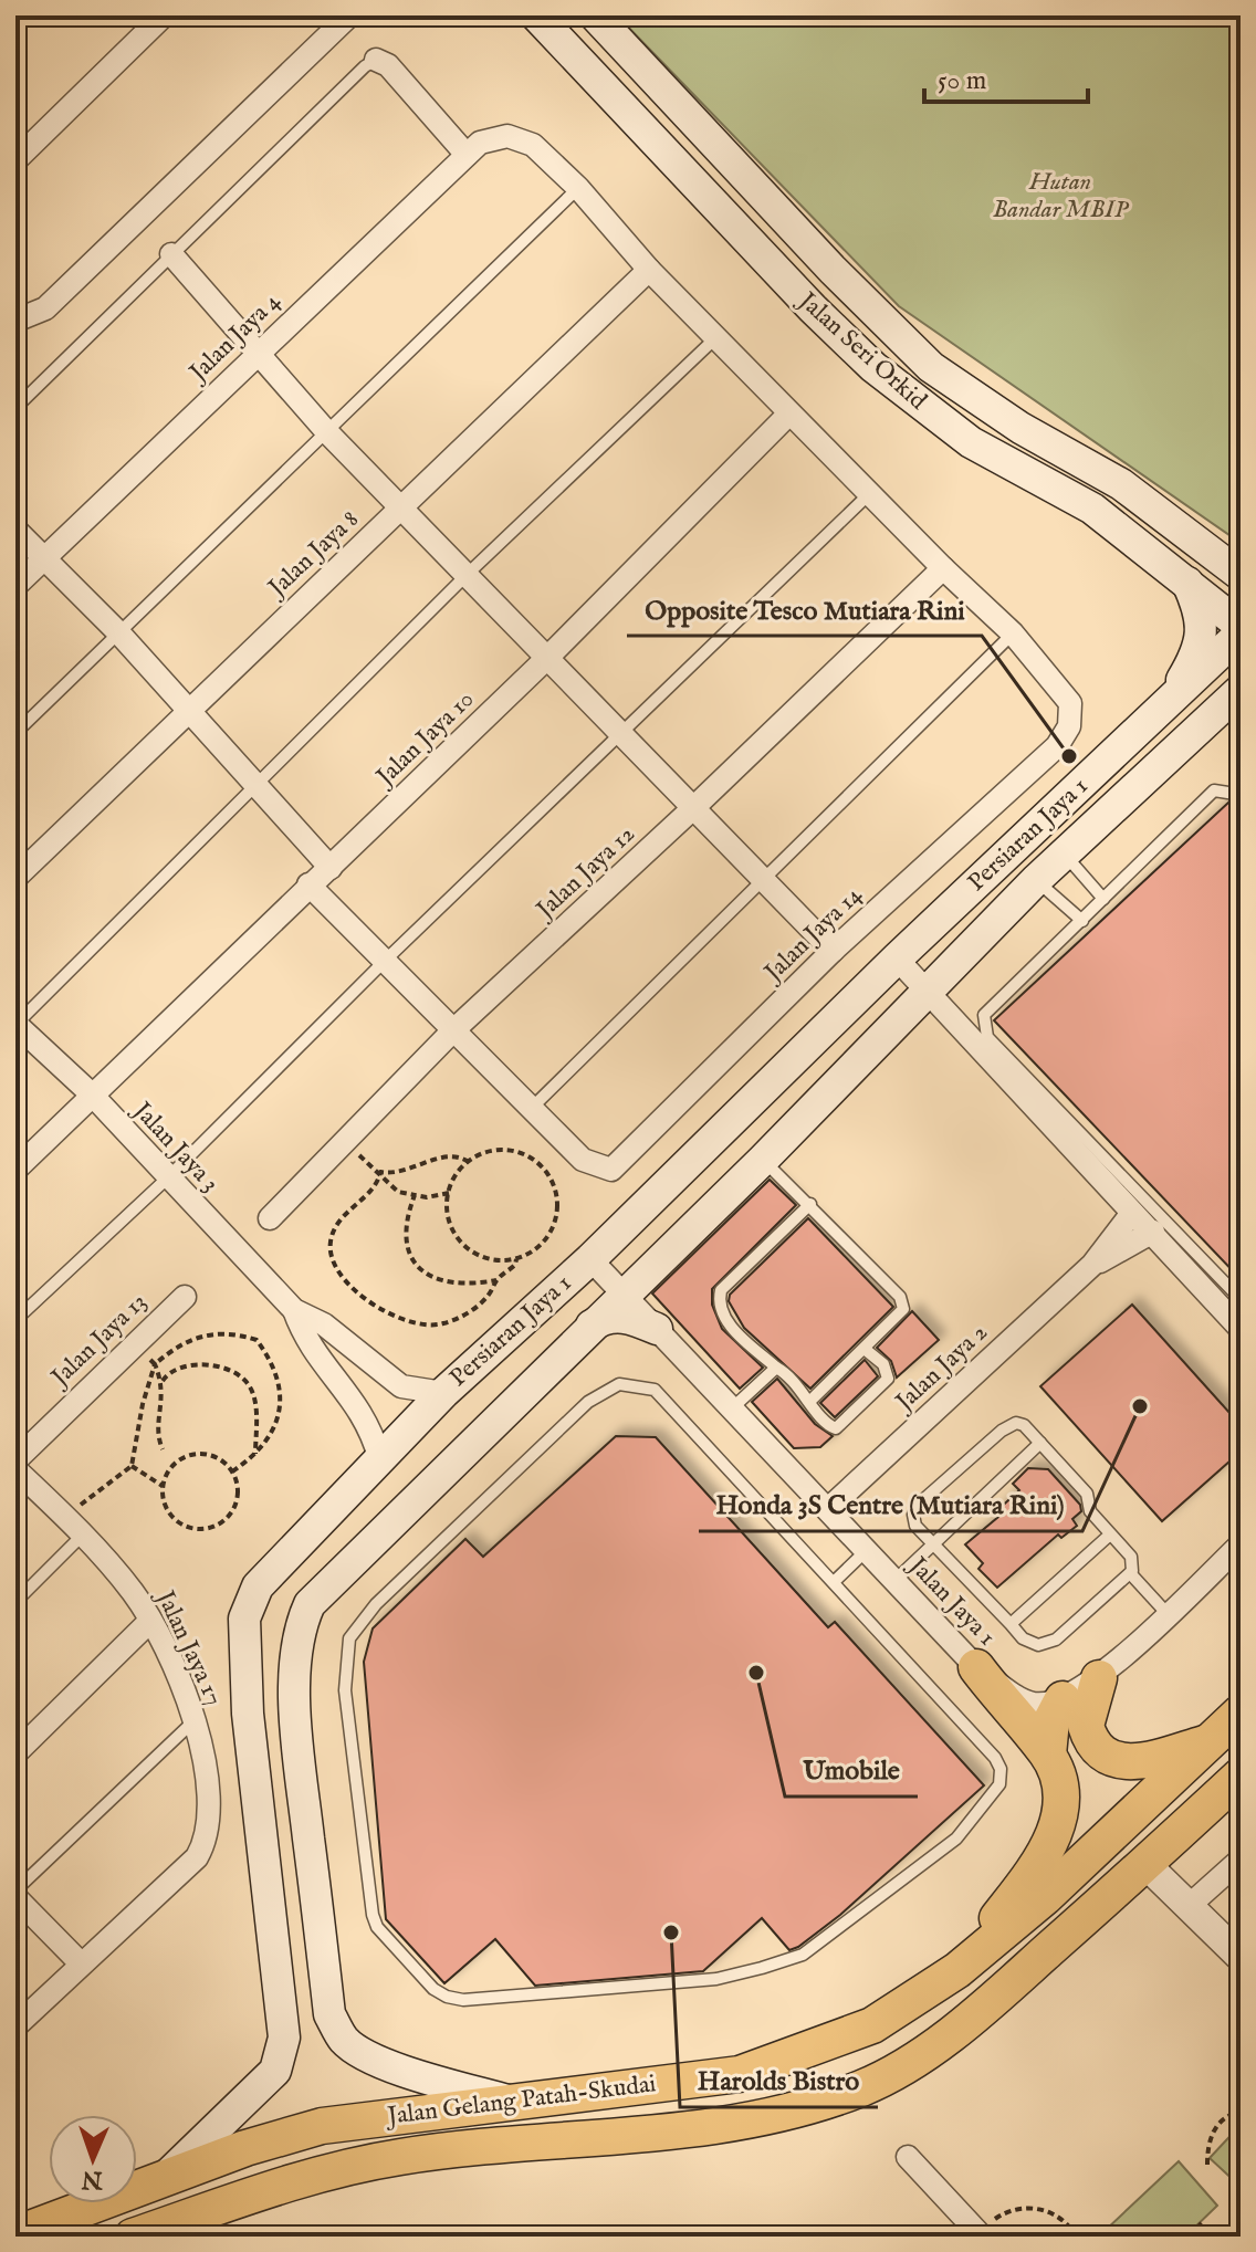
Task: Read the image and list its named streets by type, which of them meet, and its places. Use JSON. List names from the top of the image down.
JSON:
{
  "streets": {
    "main road": ["Jalan Seri Orkid", "Persiaran Jaya 1", "Jalan Gelang Patah-Skudai"],
    "street": [
      "Jalan Jaya 4",
      "Jalan Jaya 8",
      "Jalan Jaya 10",
      "Jalan Jaya 12",
      "Jalan Jaya 14",
      "Jalan Jaya 3",
      "Jalan Jaya 13",
      "Jalan Jaya 2",
      "Jalan Jaya 1",
      "Jalan Jaya 17"
    ]
  },
  "crossings": [
    ["Jalan Jaya 10", "Jalan Jaya 3"],
    ["Persiaran Jaya 1", "Jalan Jaya 1"],
    ["Persiaran Jaya 1", "Jalan Gelang Patah-Skudai"],
    ["Jalan Jaya 2", "Jalan Jaya 1"]
  ],
  "parks": ["Hutan Bandar MBIP"],
  "places": [
    "Opposite Tesco Mutiara Rini",
    "Honda 3S Centre (Mutiara Rini)",
    "Umobile",
    "Harolds Bistro"
  ],
  "scale_bar": "50 m",
  "north": "bottom"
}
